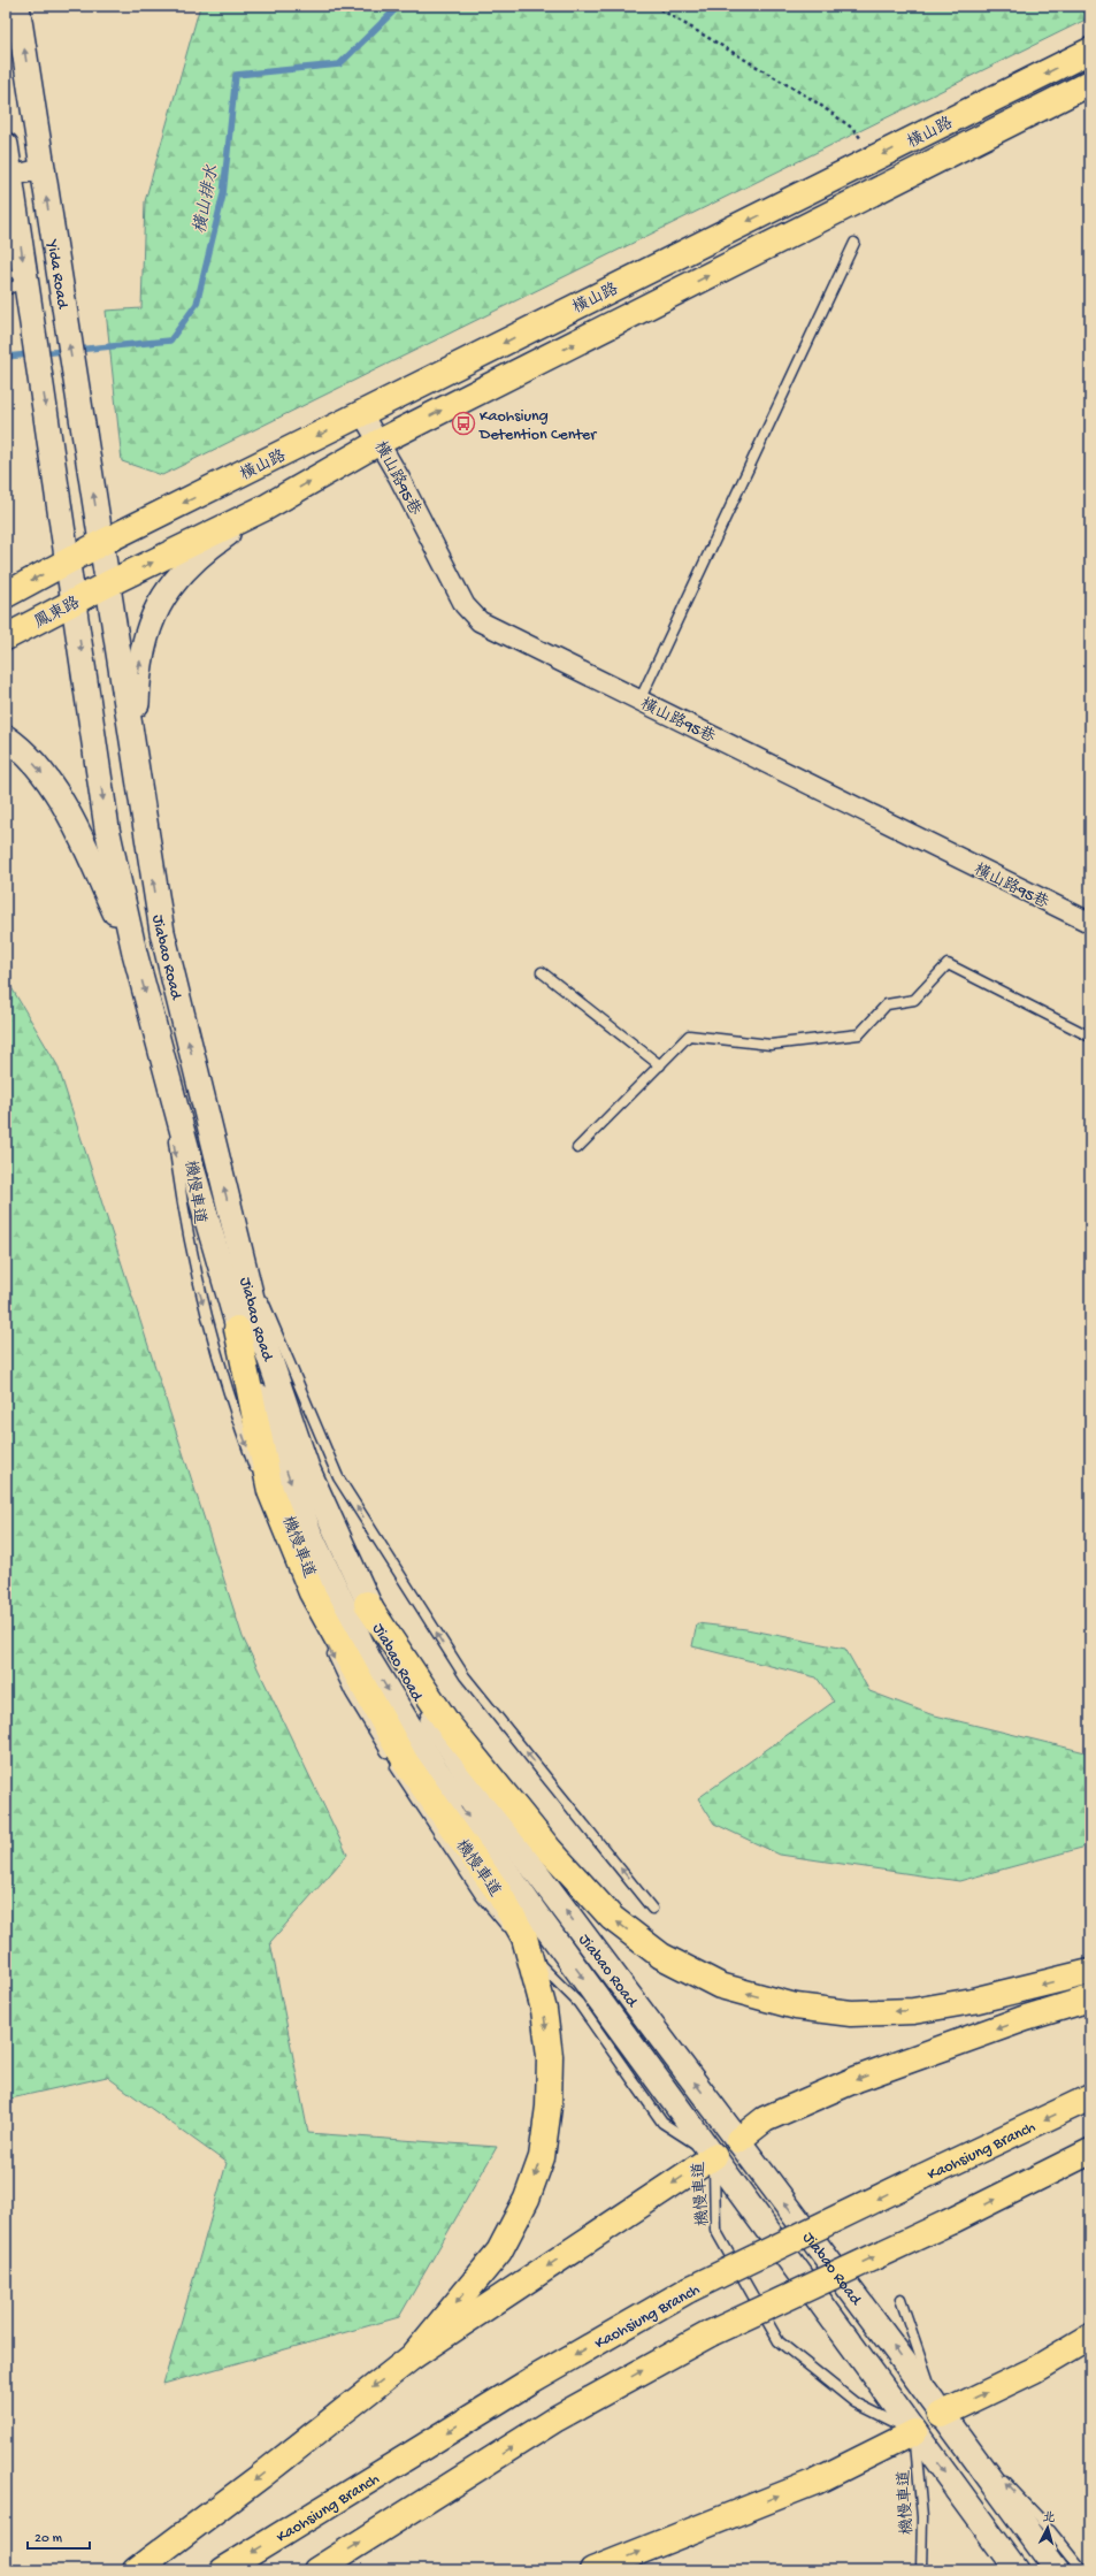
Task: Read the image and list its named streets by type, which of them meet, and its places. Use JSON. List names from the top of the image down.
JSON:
{
  "streets": {
    "main road": ["橫山路", "鳳東路", "Kaohsiung Branch"],
    "street": ["Yida Road", "橫山路95巷", "Jiabao Road"],
    "lane": ["機慢車道"]
  },
  "crossings": [
    ["橫山路", "Yida Road"],
    ["橫山路", "橫山路95巷"],
    ["橫山路", "鳳東路"],
    ["橫山路", "Jiabao Road"],
    ["Yida Road", "鳳東路"],
    ["Yida Road", "Jiabao Road"],
    ["鳳東路", "Jiabao Road"],
    ["Jiabao Road", "機慢車道"]
  ],
  "water": ["橫山排水"],
  "places": {
    "bus stop": ["Kaohsiung Detention Center"]
  },
  "scale_bar": "20 m",
  "north": "top"
}
